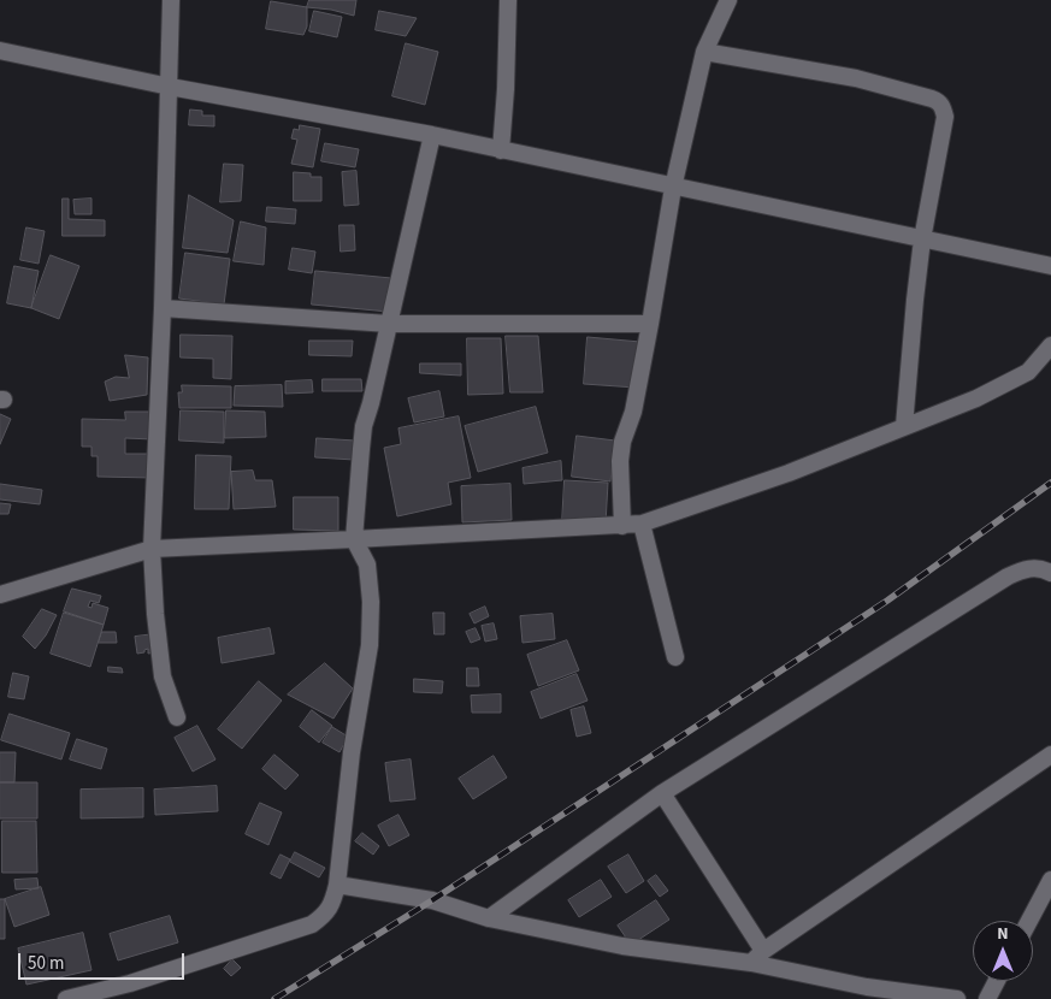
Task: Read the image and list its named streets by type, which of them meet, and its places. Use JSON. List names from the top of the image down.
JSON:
{
  "scale_bar": "50 m",
  "north": "top"
}
